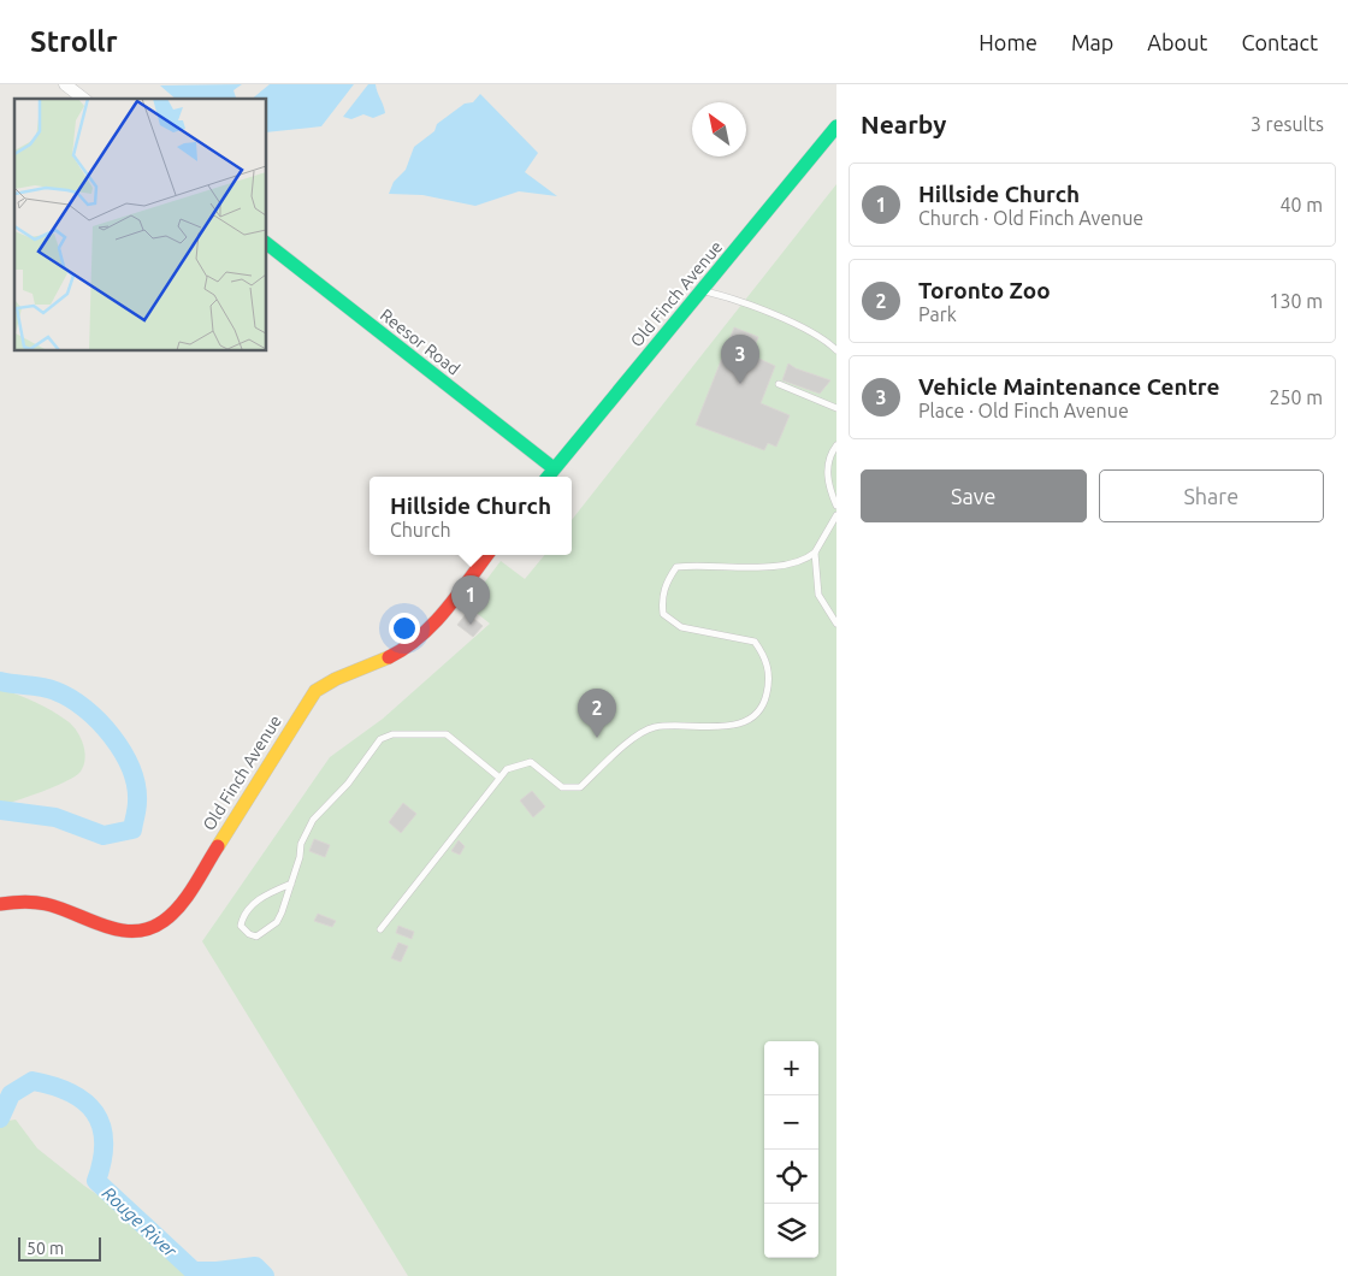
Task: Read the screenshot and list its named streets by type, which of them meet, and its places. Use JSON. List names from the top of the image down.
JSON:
{
  "streets": {
    "street": ["Old Finch Avenue", "Reesor Road"]
  },
  "crossings": [
    ["Old Finch Avenue", "Reesor Road"]
  ],
  "water": ["Rouge River"],
  "scale_bar": "50 m",
  "north": "top left",
  "page": {
    "header": "Strollr",
    "nav": [
      "Home",
      "Map",
      "About",
      "Contact"
    ],
    "heading": ["Nearby", "3 results"],
    "list": [
      {
        "mark": "1",
        "name": "Hillside Church",
        "note": "Church · Old Finch Avenue",
        "value": "40 m"
      },
      {
        "mark": "2",
        "name": "Toronto Zoo",
        "note": "Park",
        "value": "130 m"
      },
      {
        "mark": "3",
        "name": "Vehicle Maintenance Centre",
        "note": "Place · Old Finch Avenue",
        "value": "250 m"
      }
    ],
    "pins": ["3", "1", "2"],
    "buttons": ["Save", "Share"],
    "popup": ["Hillside Church", "Church"],
    "map_buttons": ["+", "−"],
    "scale": "50 m"
  }
}
